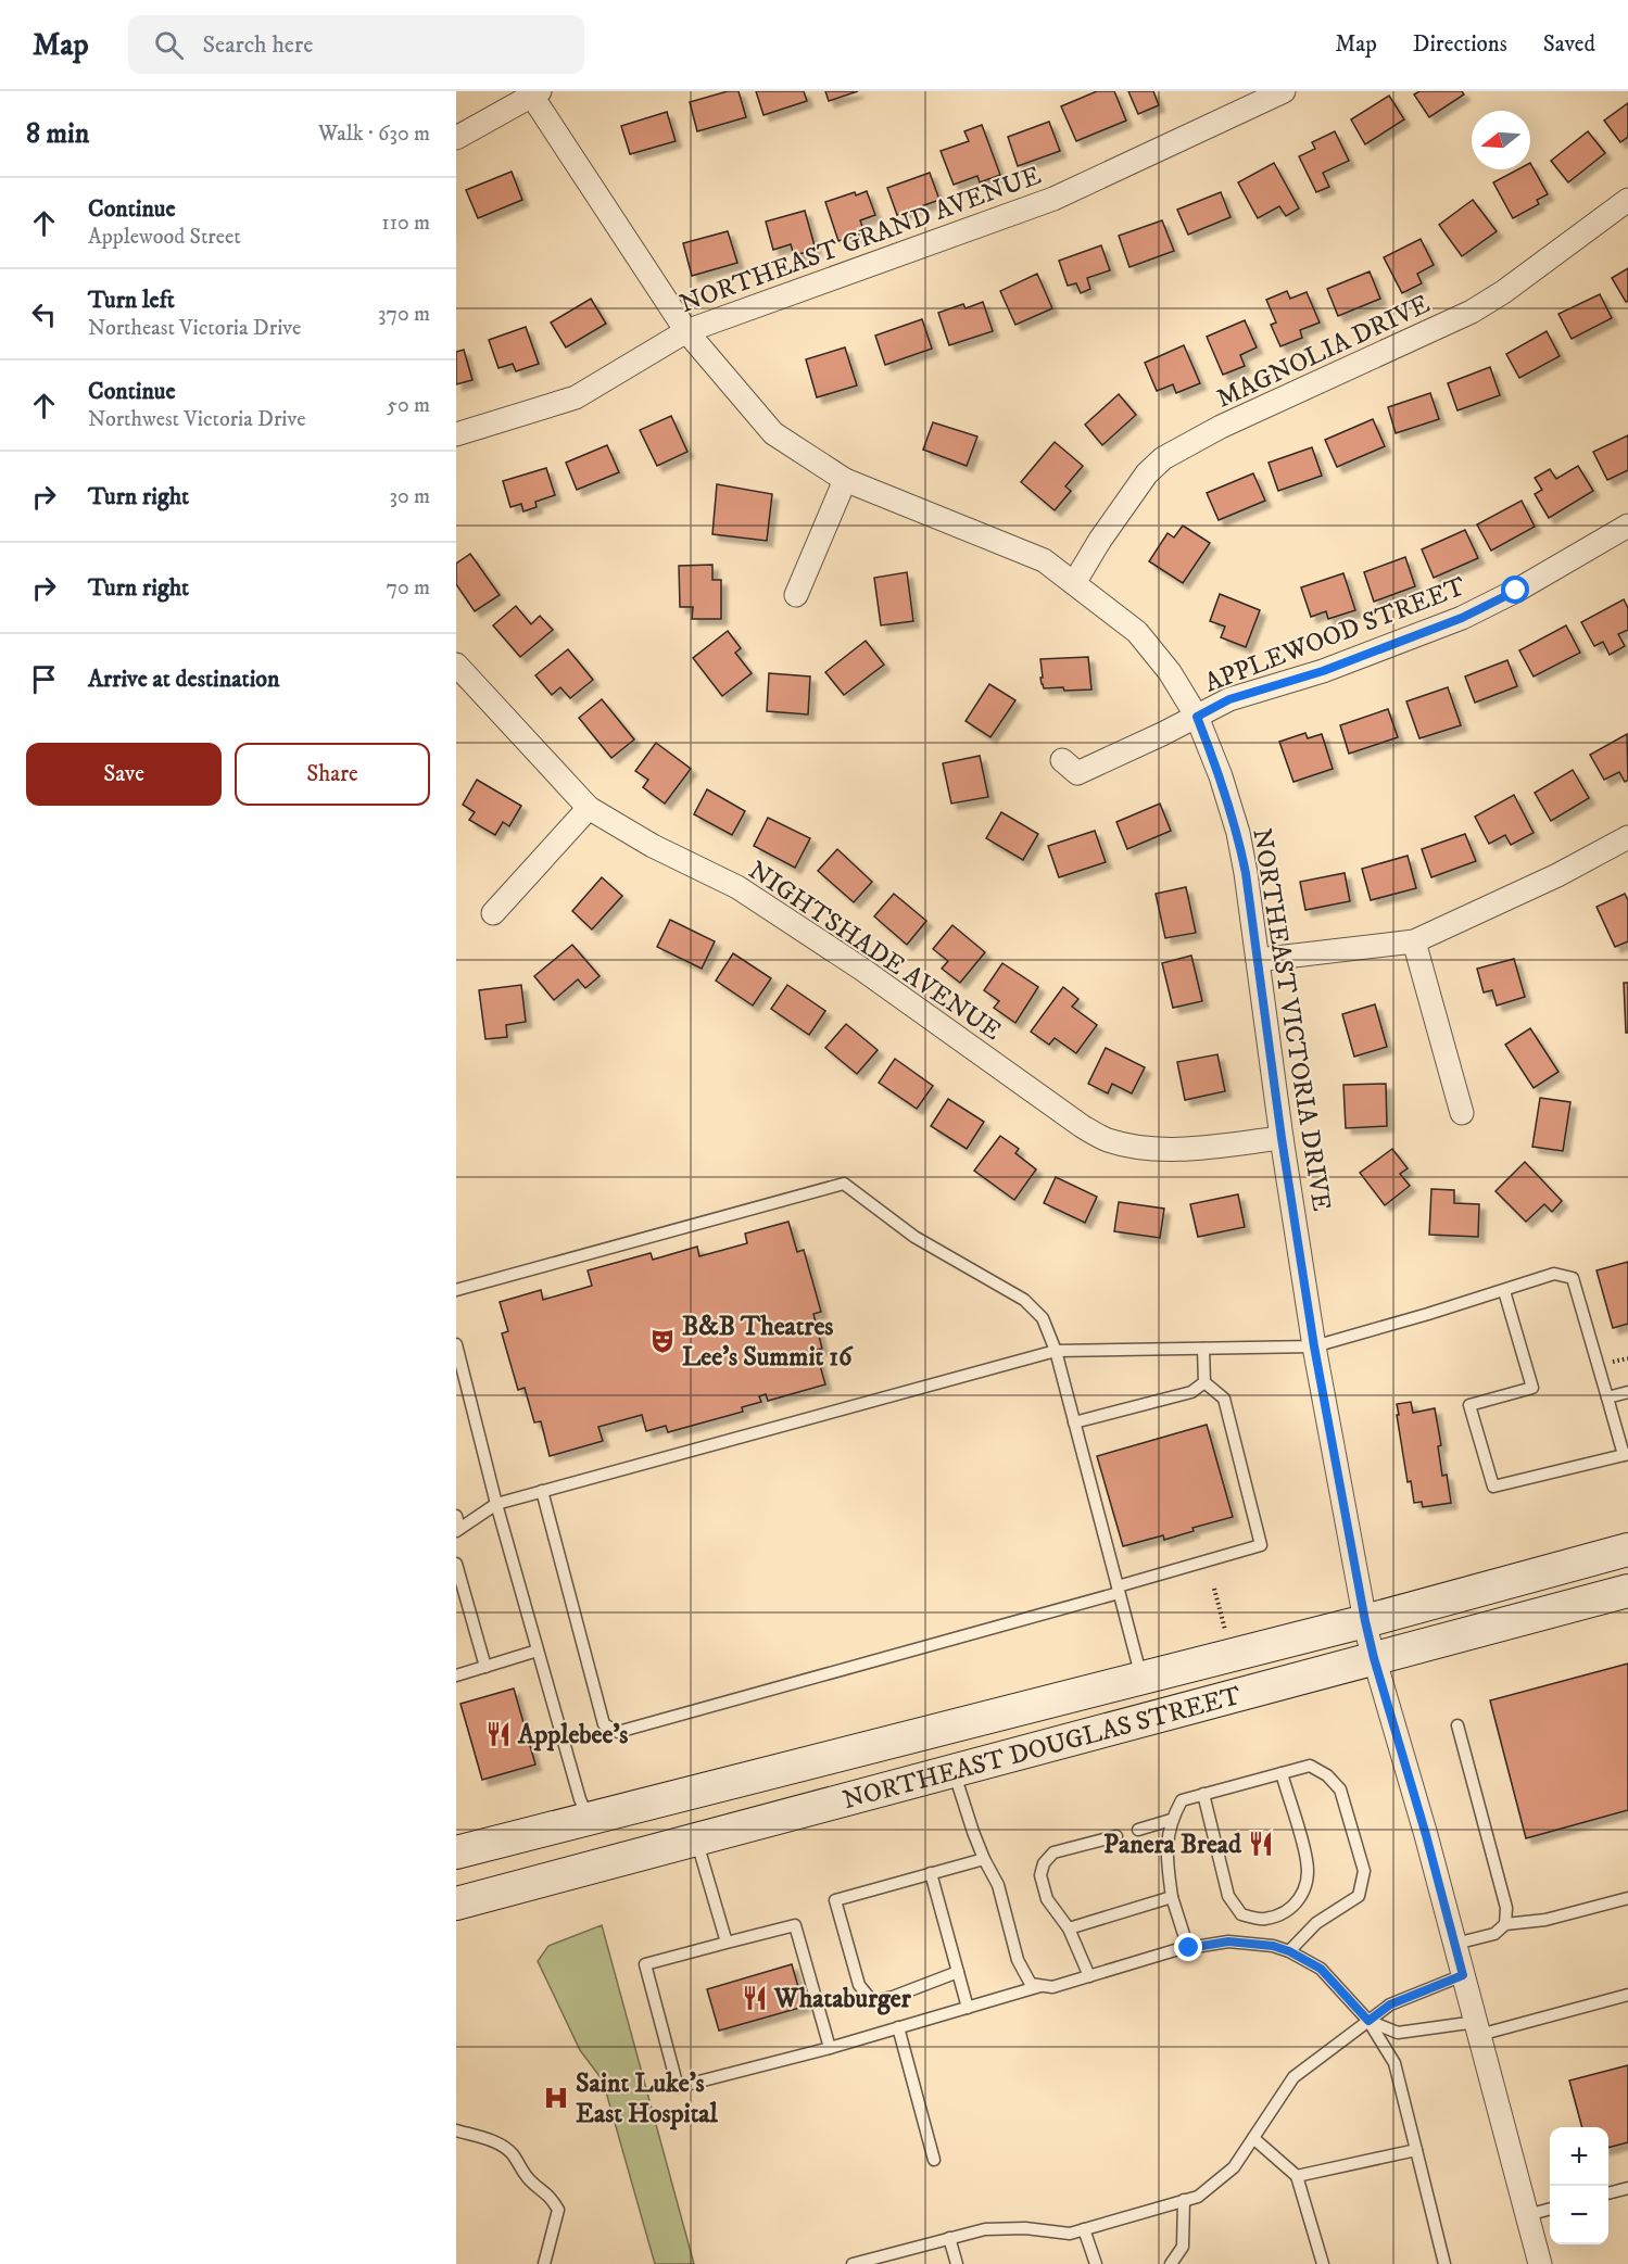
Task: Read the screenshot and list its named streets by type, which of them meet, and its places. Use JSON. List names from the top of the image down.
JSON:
{
  "streets": {
    "main road": ["NORTHEAST DOUGLAS STREET"],
    "street": [
      "NORTHEAST GRAND AVENUE",
      "MAGNOLIA DRIVE",
      "APPLEWOOD STREET",
      "NIGHTSHADE AVENUE",
      "NORTHEAST VICTORIA DRIVE"
    ]
  },
  "crossings": [
    ["NORTHEAST GRAND AVENUE", "NORTHEAST VICTORIA DRIVE"],
    ["MAGNOLIA DRIVE", "NORTHEAST VICTORIA DRIVE"],
    ["APPLEWOOD STREET", "NORTHEAST VICTORIA DRIVE"],
    ["NIGHTSHADE AVENUE", "NORTHEAST VICTORIA DRIVE"],
    ["NORTHEAST VICTORIA DRIVE", "NORTHEAST DOUGLAS STREET"]
  ],
  "places": {
    "theatre": ["B&B Theatres Lee's Summit 16"],
    "restaurant": ["Applebee's", "Panera Bread", "Whataburger"],
    "hospital": ["Saint Luke's East Hospital"]
  },
  "north": "left",
  "page": {
    "header": "Map",
    "search": "Search here",
    "nav": ["Map", "Directions", "Saved"],
    "heading": ["8 min", "Walk · 630 m"],
    "list": [
      ["Continue", "Applewood Street", "110 m"],
      ["Turn left", "Northeast Victoria Drive", "370 m"],
      ["Continue", "Northwest Victoria Drive", "50 m"],
      ["Turn right", "30 m"],
      ["Turn right", "70 m"],
      "Arrive at destination"
    ],
    "buttons": ["Save", "Share"],
    "map_buttons": ["+", "−"]
  }
}
